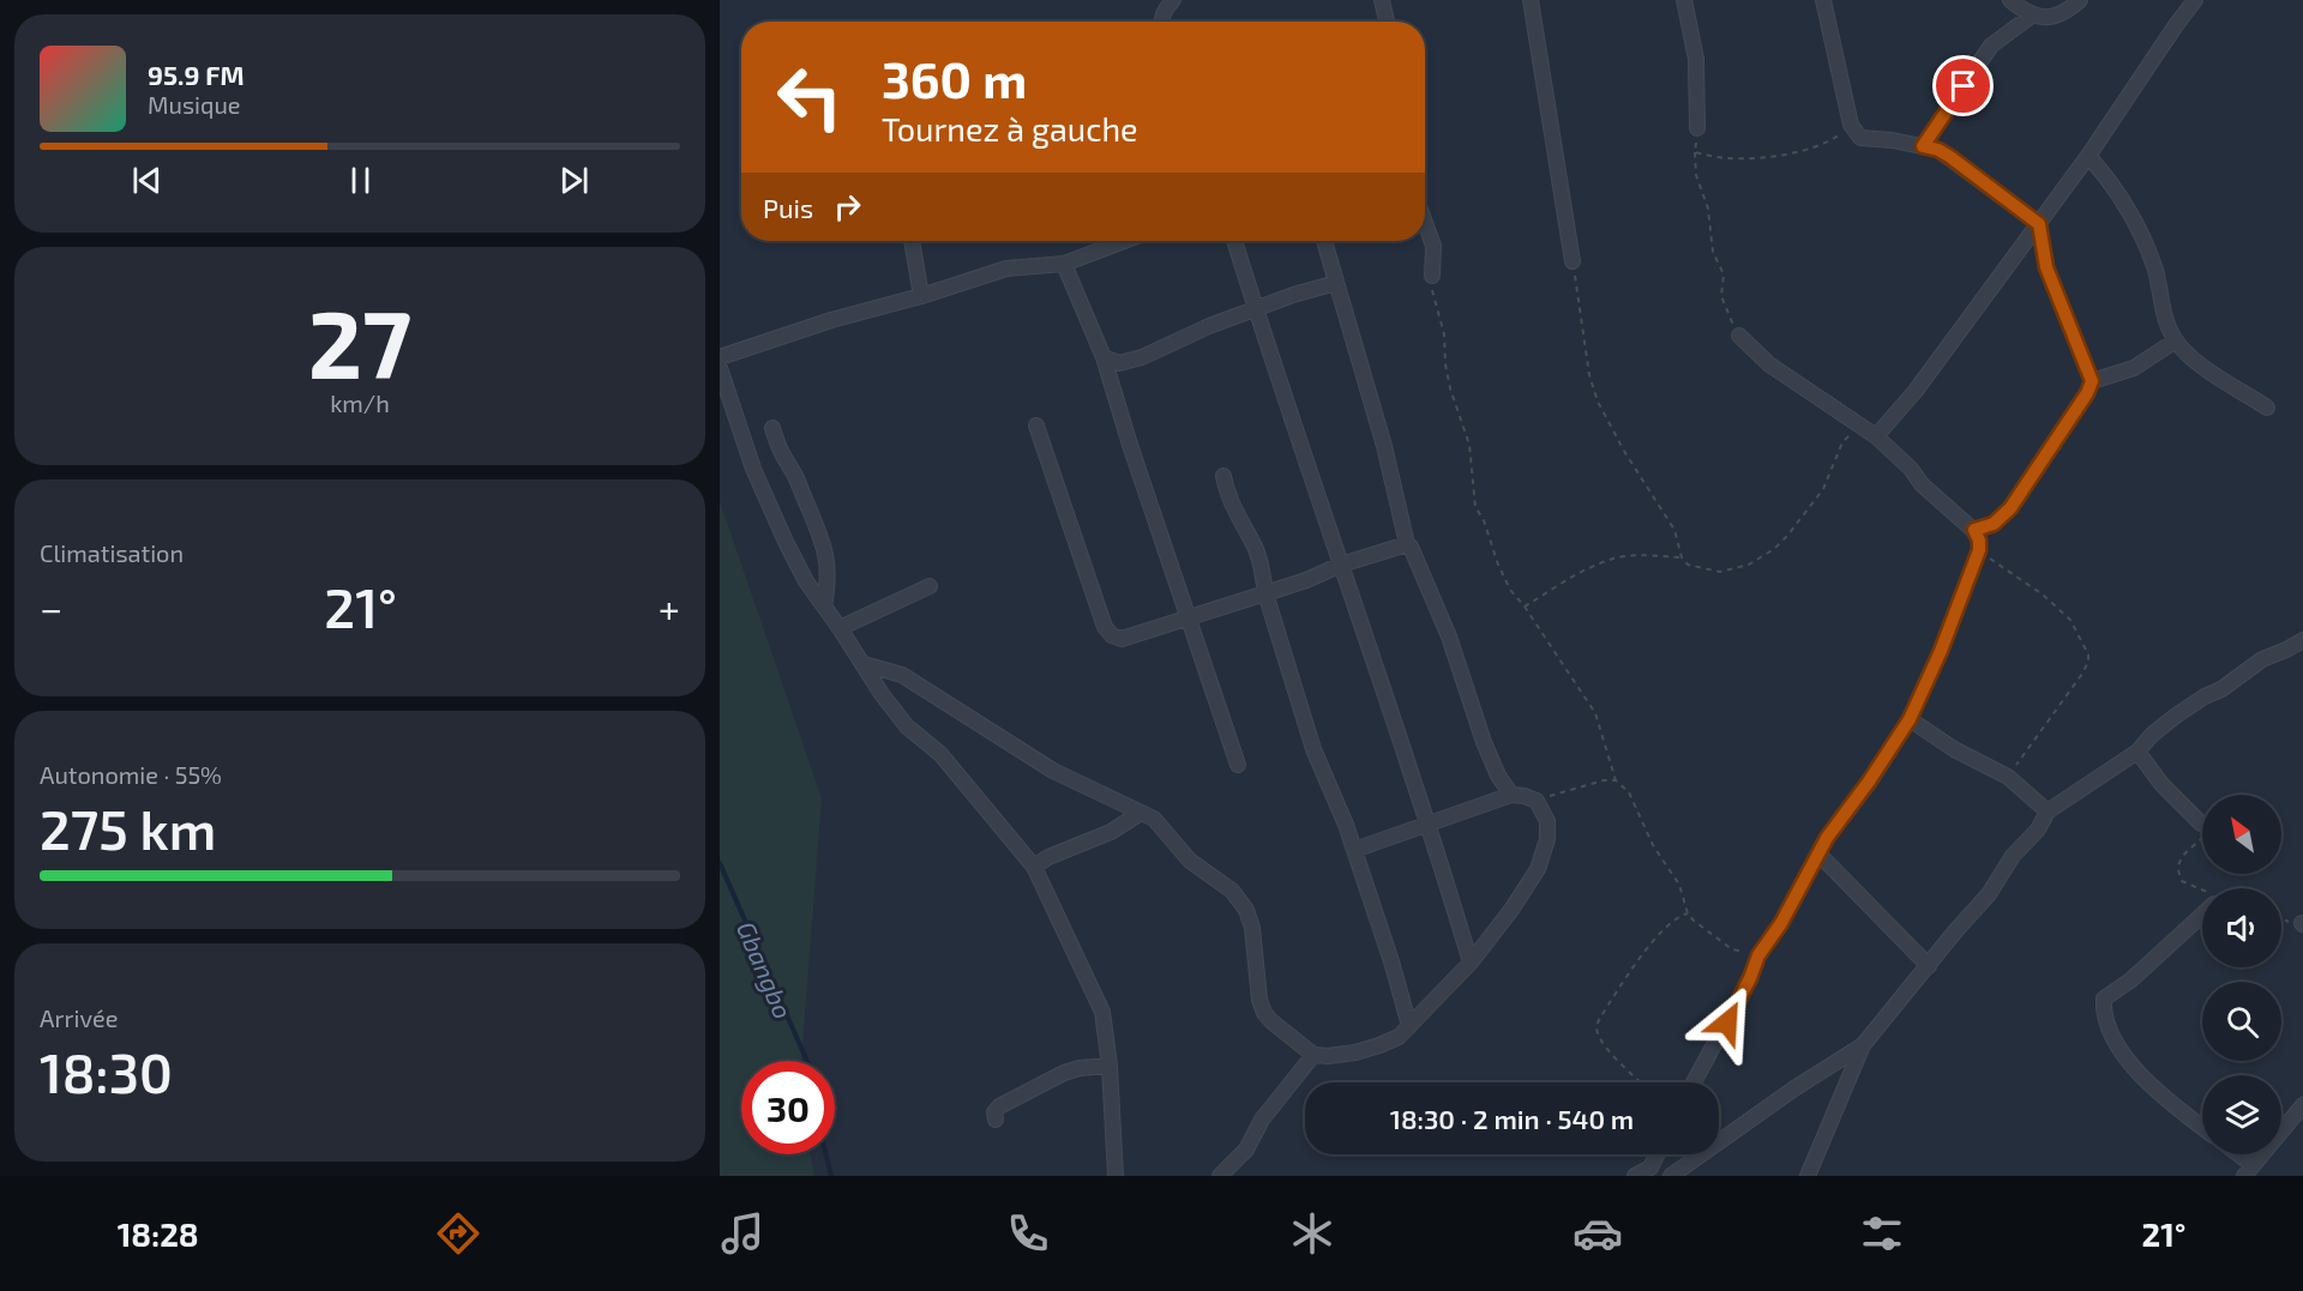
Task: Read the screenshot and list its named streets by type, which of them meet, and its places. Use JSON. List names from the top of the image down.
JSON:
{
  "water": ["Gbangbo"],
  "north": "top left",
  "page": {
    "turn": ["360 m", "Tournez à gauche"],
    "song": ["95.9 FM", "Musique"],
    "then": "Puis",
    "tile": [
      ["27", "km/h"],
      "Climatisation",
      ["Autonomie · 55%", "275 km"],
      ["Arrivée", "18:30"]
    ],
    "heat": ["−", "21°", "+"],
    "limit": "30",
    "trip": "18:30 · 2 min · 540 m",
    "tabs": ["18:28", "21°"]
  }
}
